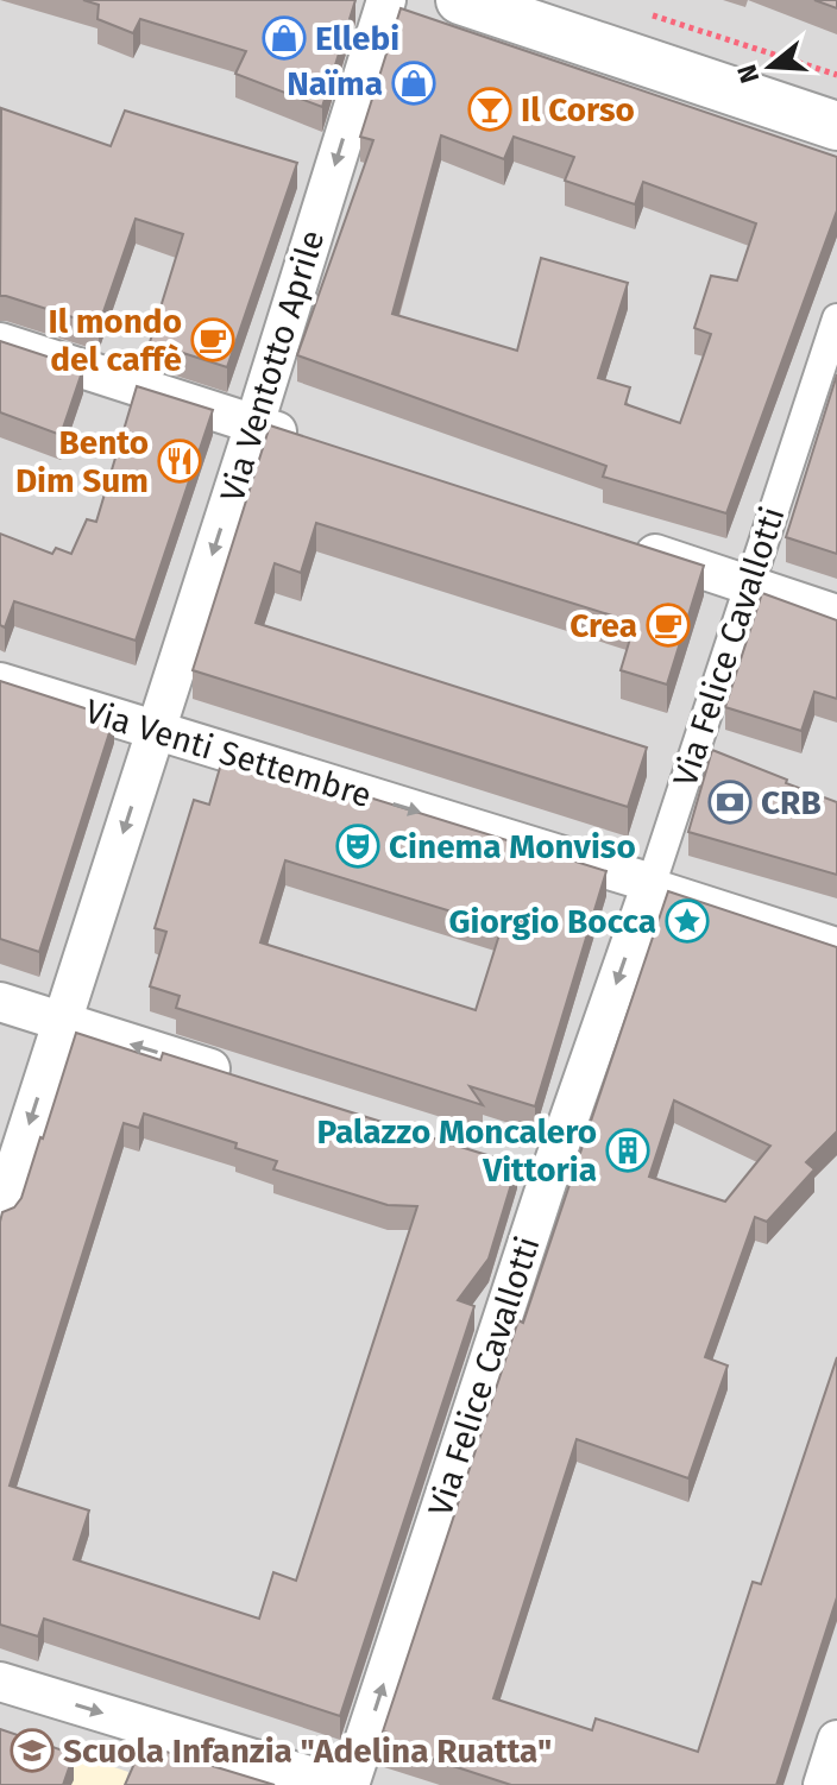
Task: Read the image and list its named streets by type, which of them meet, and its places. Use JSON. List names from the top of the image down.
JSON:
{
  "streets": {
    "street": ["Via Ventotto Aprile", "Via Felice Cavallotti", "Via Venti Settembre"]
  },
  "crossings": [
    ["Via Ventotto Aprile", "Via Venti Settembre"],
    ["Via Felice Cavallotti", "Via Venti Settembre"]
  ],
  "one_way": ["Via Ventotto Aprile"],
  "places": {
    "shop": ["Ellebi", "Naïma"],
    "bar": ["Il Corso"],
    "cafe": ["Il mondo del caffè", "Crea"],
    "restaurant": ["Bento Dim Sum"],
    "bank": ["CRB"],
    "theatre": ["Cinema Monviso"],
    "place": ["Giorgio Bocca"],
    "building": ["Palazzo Moncalero Vittoria"],
    "school or university": ["Scuola Infanzia \"Adelina Ruatta\""]
  },
  "north": "left"
}
